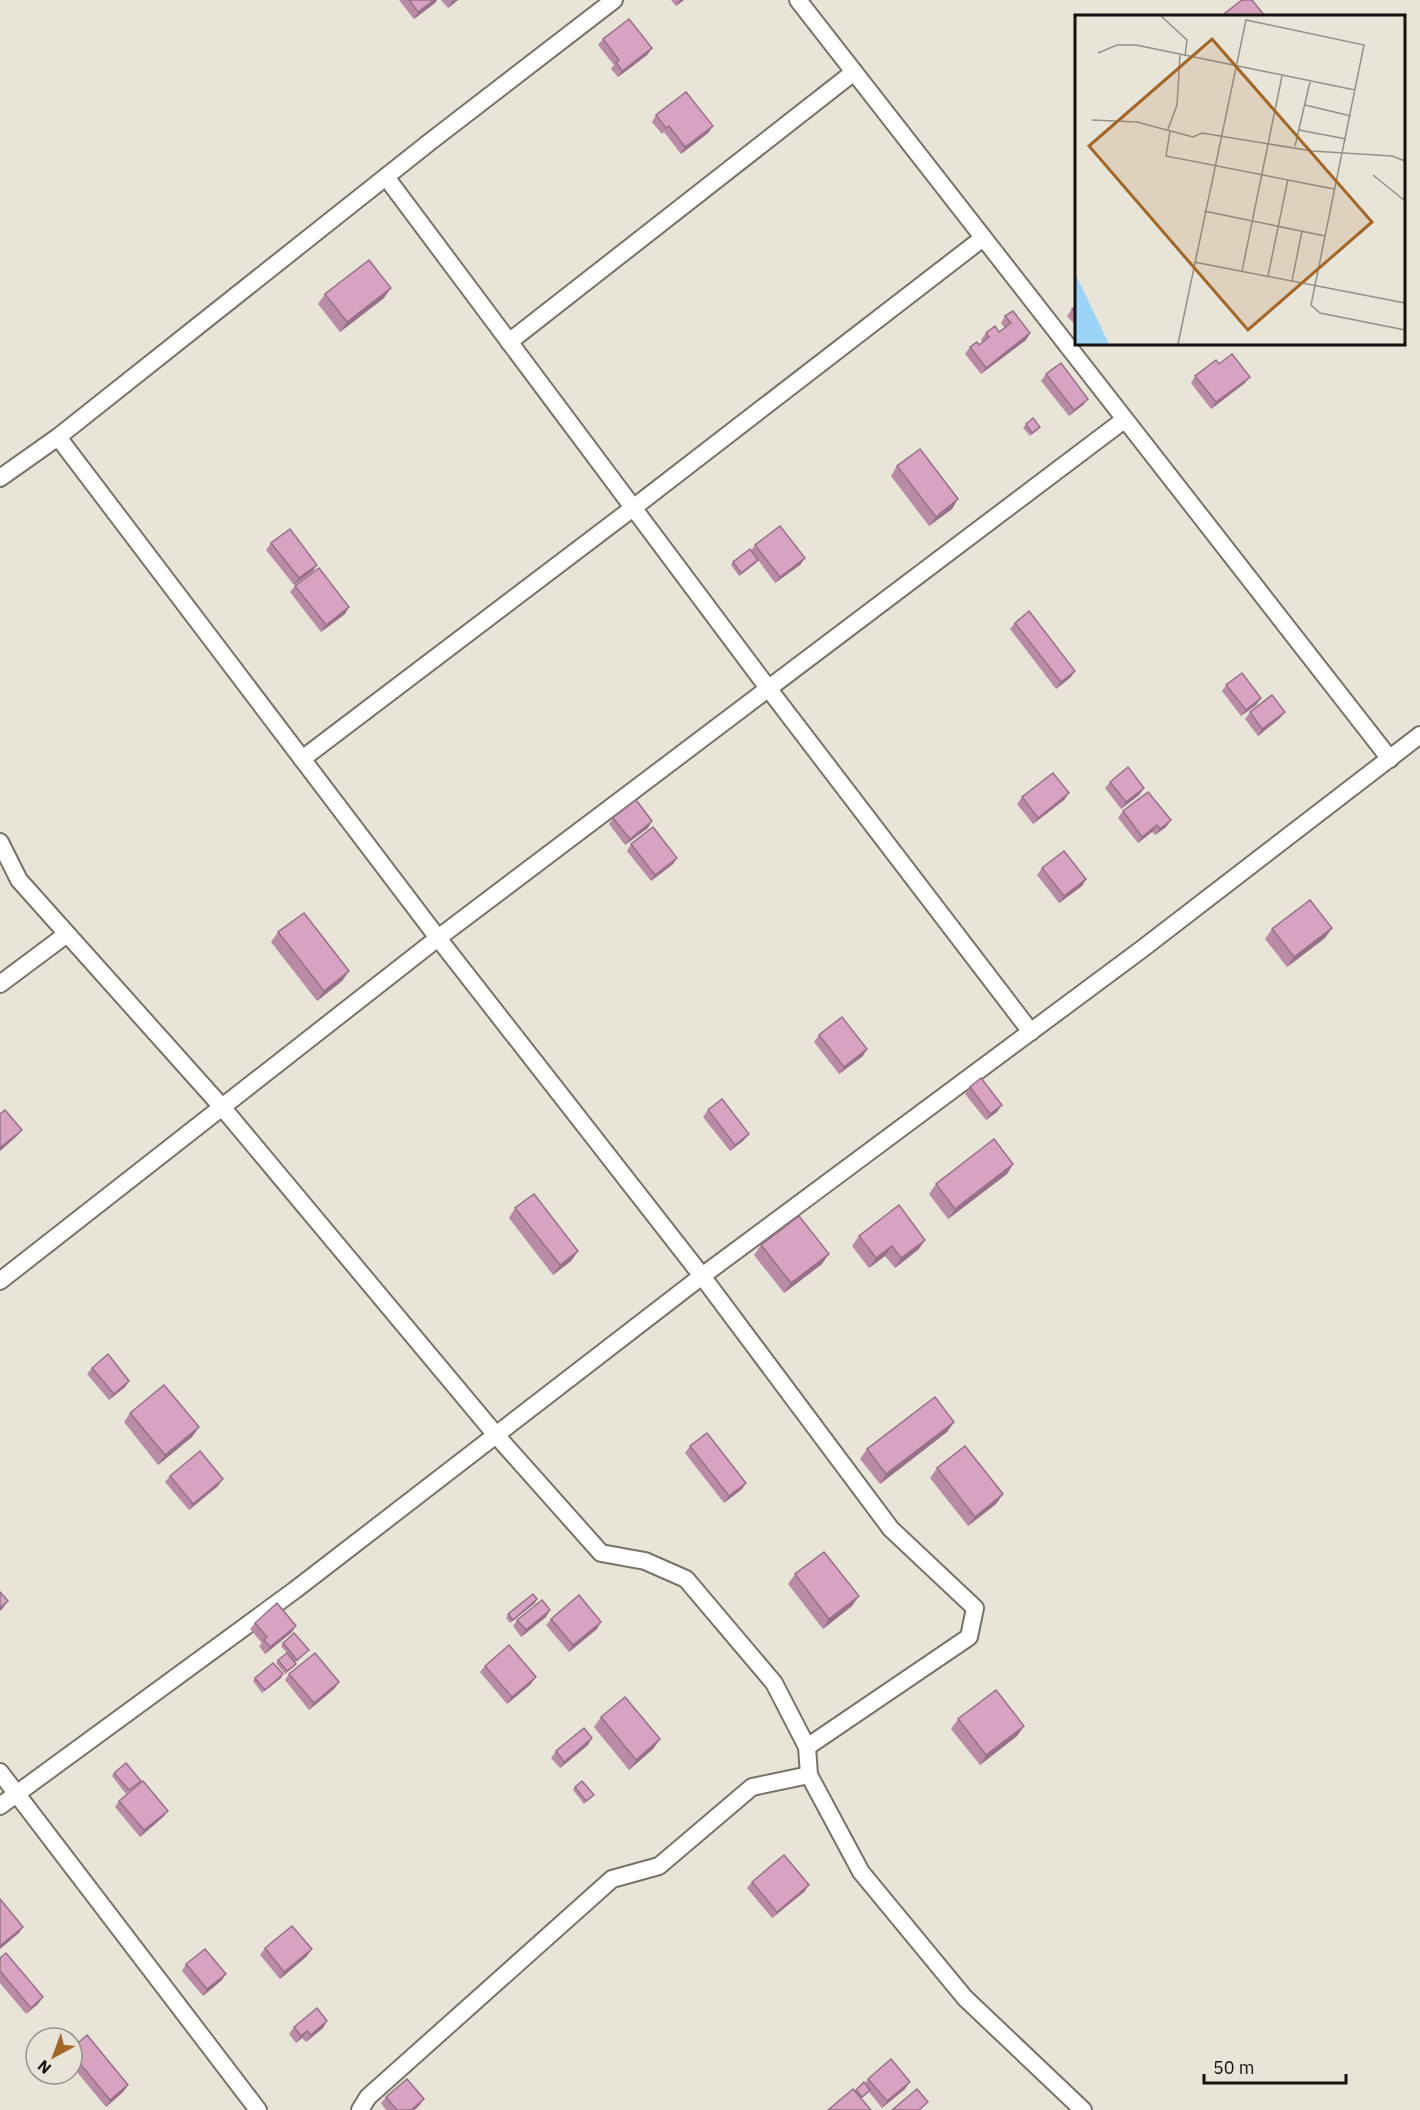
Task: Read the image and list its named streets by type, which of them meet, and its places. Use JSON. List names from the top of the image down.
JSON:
{
  "scale_bar": "50 m",
  "north": "bottom left"
}
